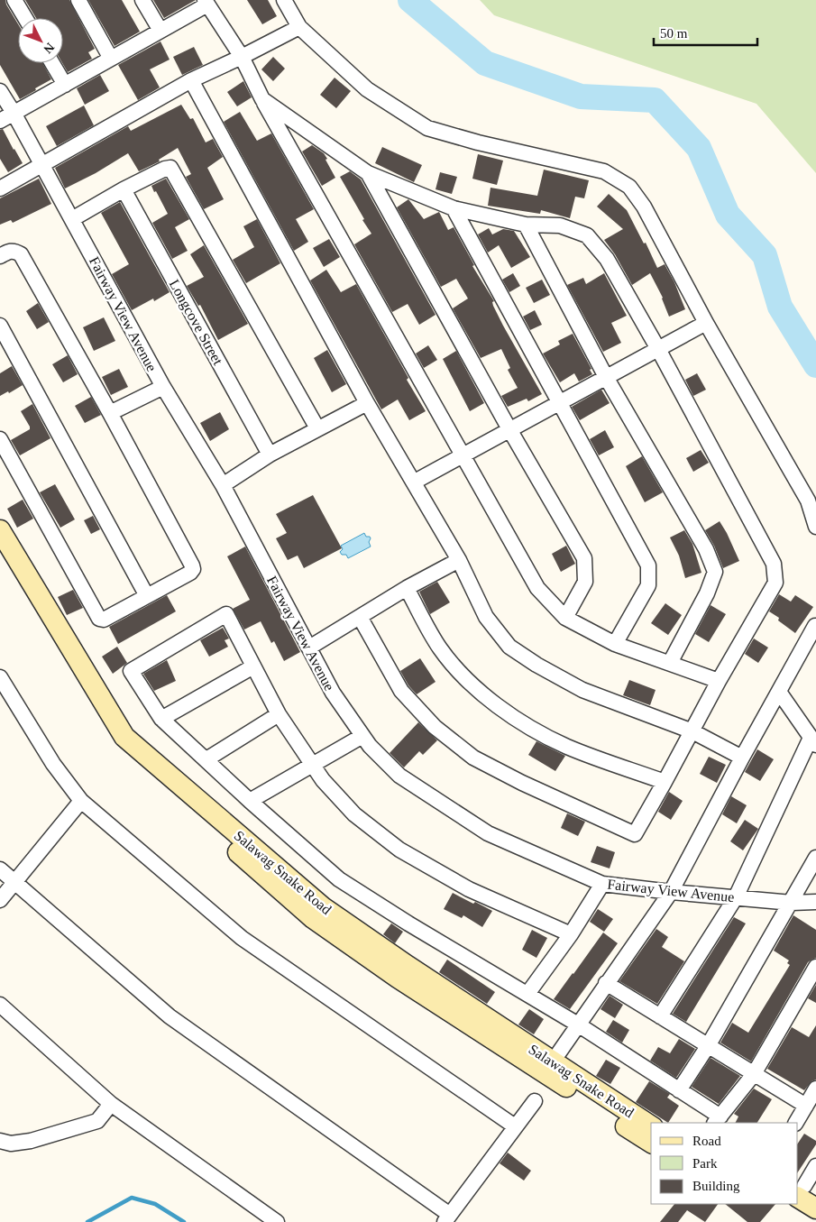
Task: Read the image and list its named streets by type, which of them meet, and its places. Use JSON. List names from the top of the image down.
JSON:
{
  "streets": {
    "main road": ["Salawag Snake Road"],
    "street": ["Fairway View Avenue", "Longcove Street"]
  },
  "legend": ["Road", "Park", "Building"],
  "scale_bar": "50 m",
  "north": "bottom right"
}
